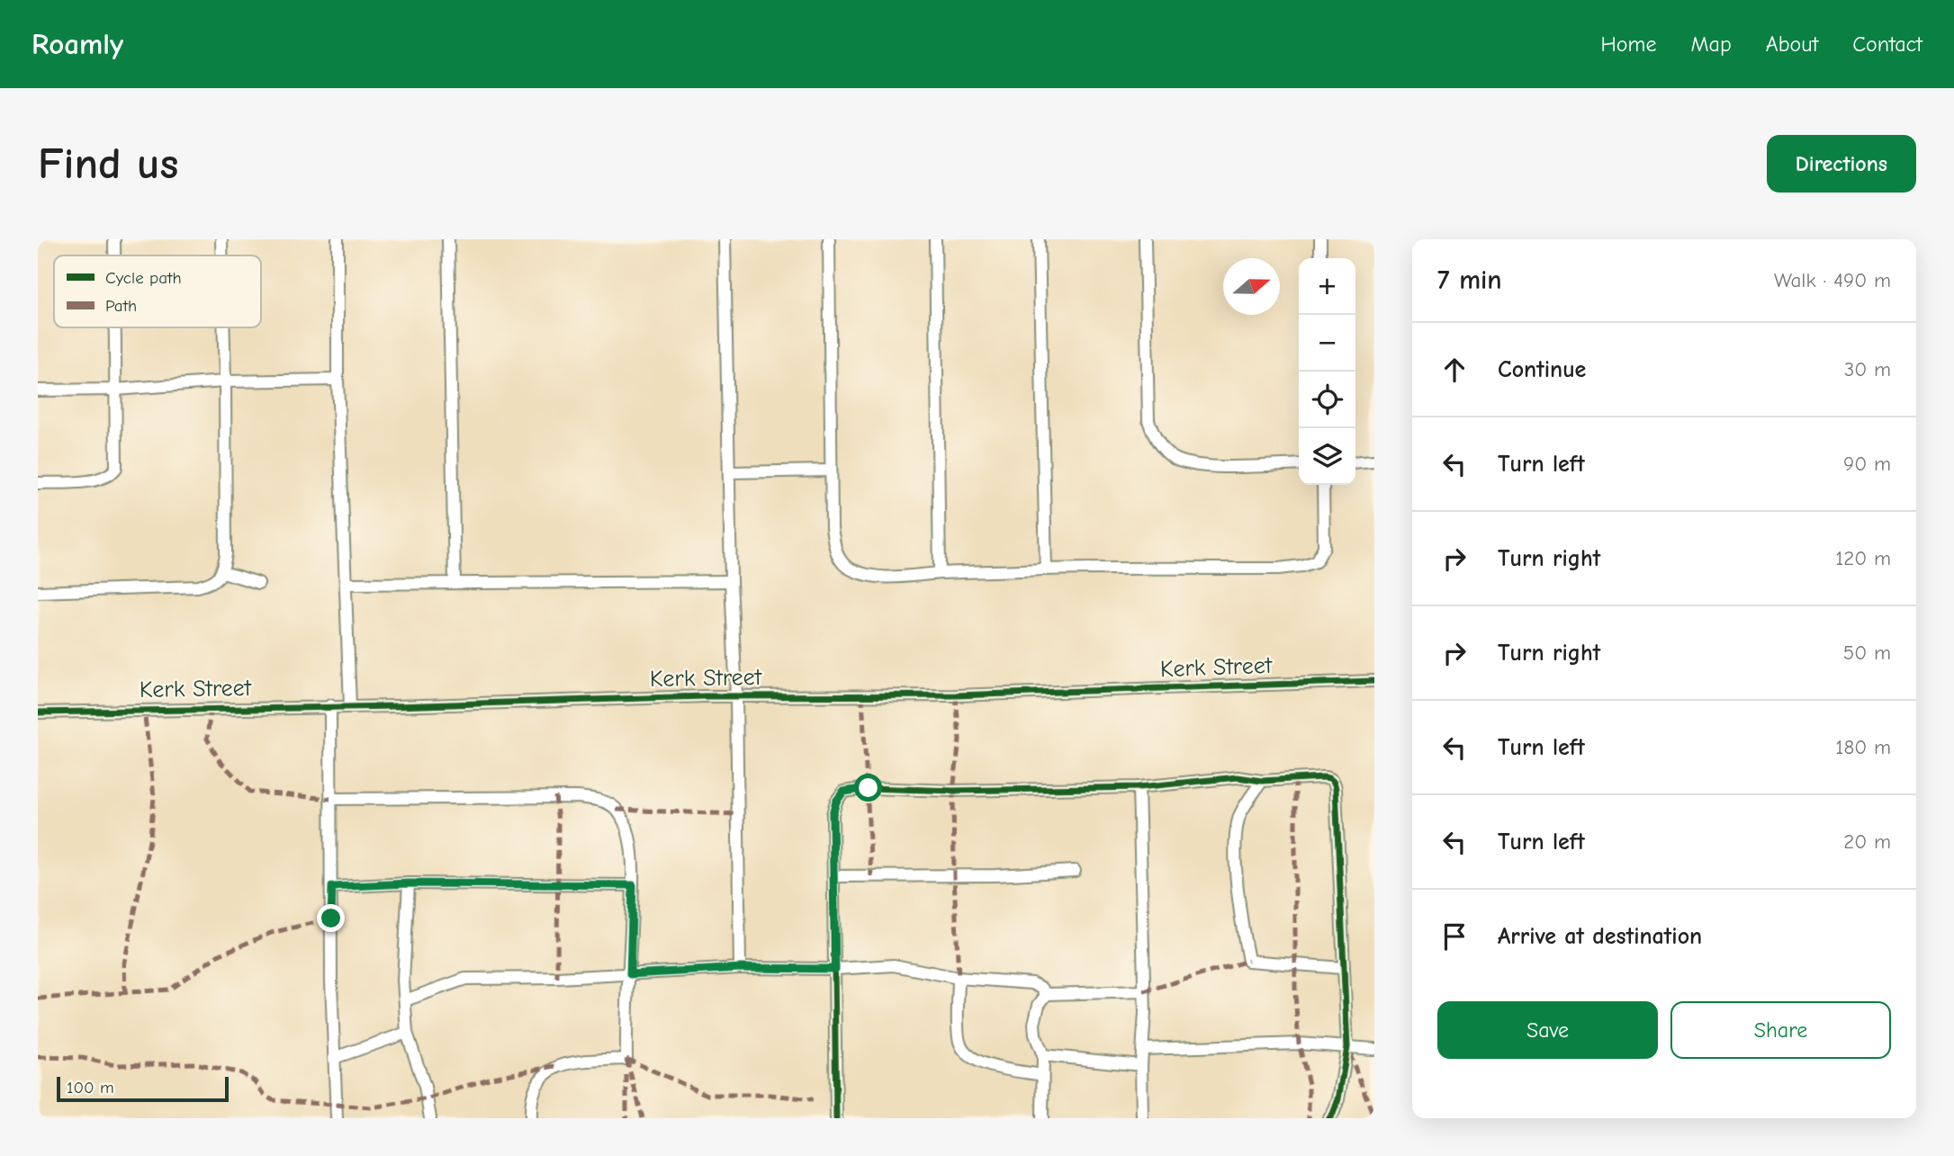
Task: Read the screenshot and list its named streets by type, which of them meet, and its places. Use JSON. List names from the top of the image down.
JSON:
{
  "streets": {
    "street": ["Kerk Street"]
  },
  "legend": ["Cycle path", "Path"],
  "scale_bar": "100 m",
  "north": "right",
  "page": {
    "header": "Roamly",
    "nav": [
      "Home",
      "Map",
      "About",
      "Contact"
    ],
    "buttons": [
      "Directions",
      ["Save", "Share"]
    ],
    "title": "Find us",
    "heading": ["7 min", "Walk · 490 m"],
    "map_buttons": ["+", "−"],
    "list": [
      ["Continue", "30 m"],
      ["Turn left", "90 m"],
      ["Turn right", "120 m"],
      ["Turn right", "50 m"],
      ["Turn left", "180 m"],
      ["Turn left", "20 m"],
      "Arrive at destination"
    ],
    "scale": "100 m"
  }
}
